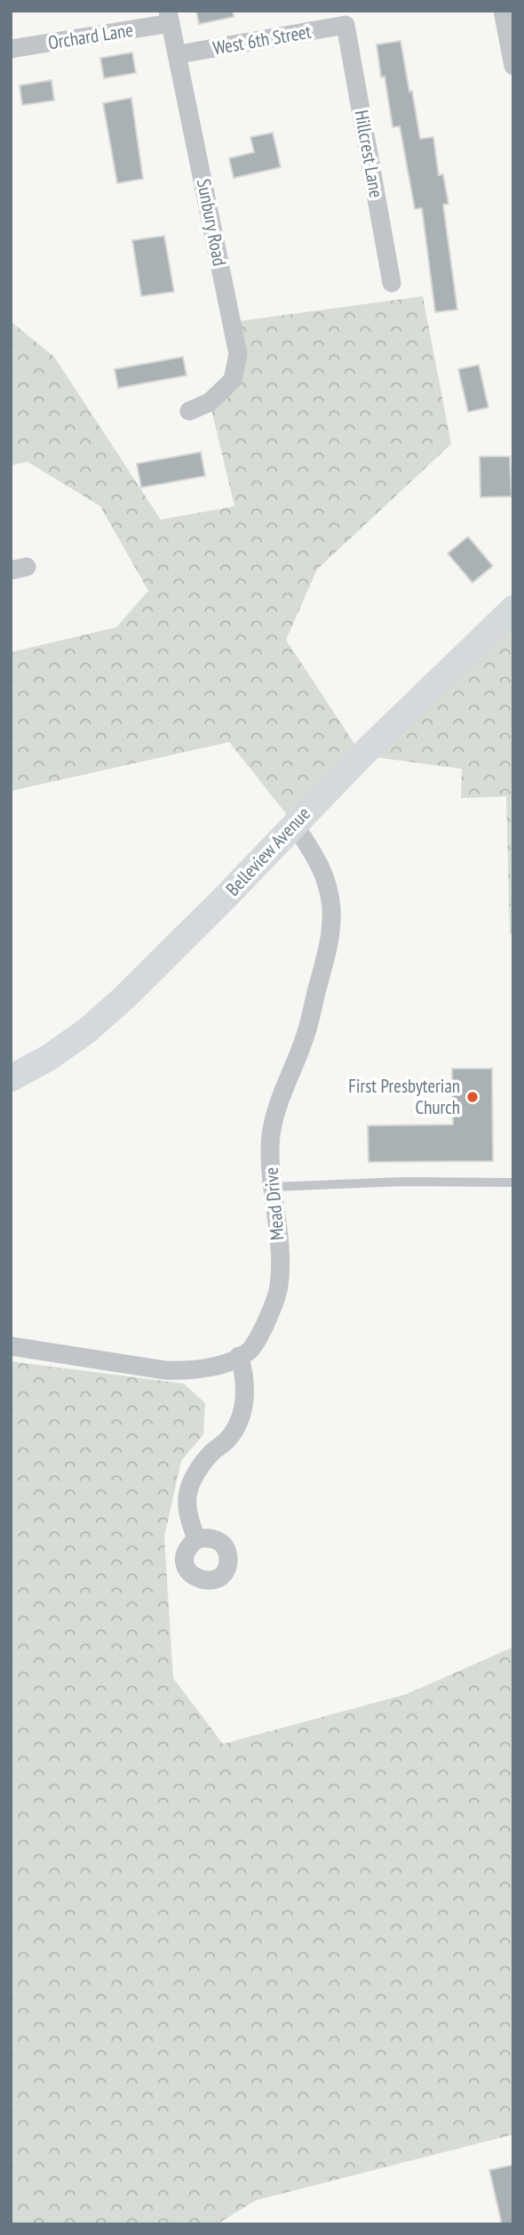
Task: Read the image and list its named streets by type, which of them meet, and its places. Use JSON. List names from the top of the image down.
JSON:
{
  "streets": {
    "street": [
      "Orchard Lane",
      "West 6th Street",
      "Hillcrest Lane",
      "Sunbury Road",
      "Belleview Avenue",
      "Mead Drive"
    ]
  },
  "crossings": [
    ["Orchard Lane", "Sunbury Road"],
    ["West 6th Street", "Hillcrest Lane"],
    ["West 6th Street", "Sunbury Road"],
    ["Belleview Avenue", "Mead Drive"]
  ],
  "places": ["First Presbyterian Church"]
}
